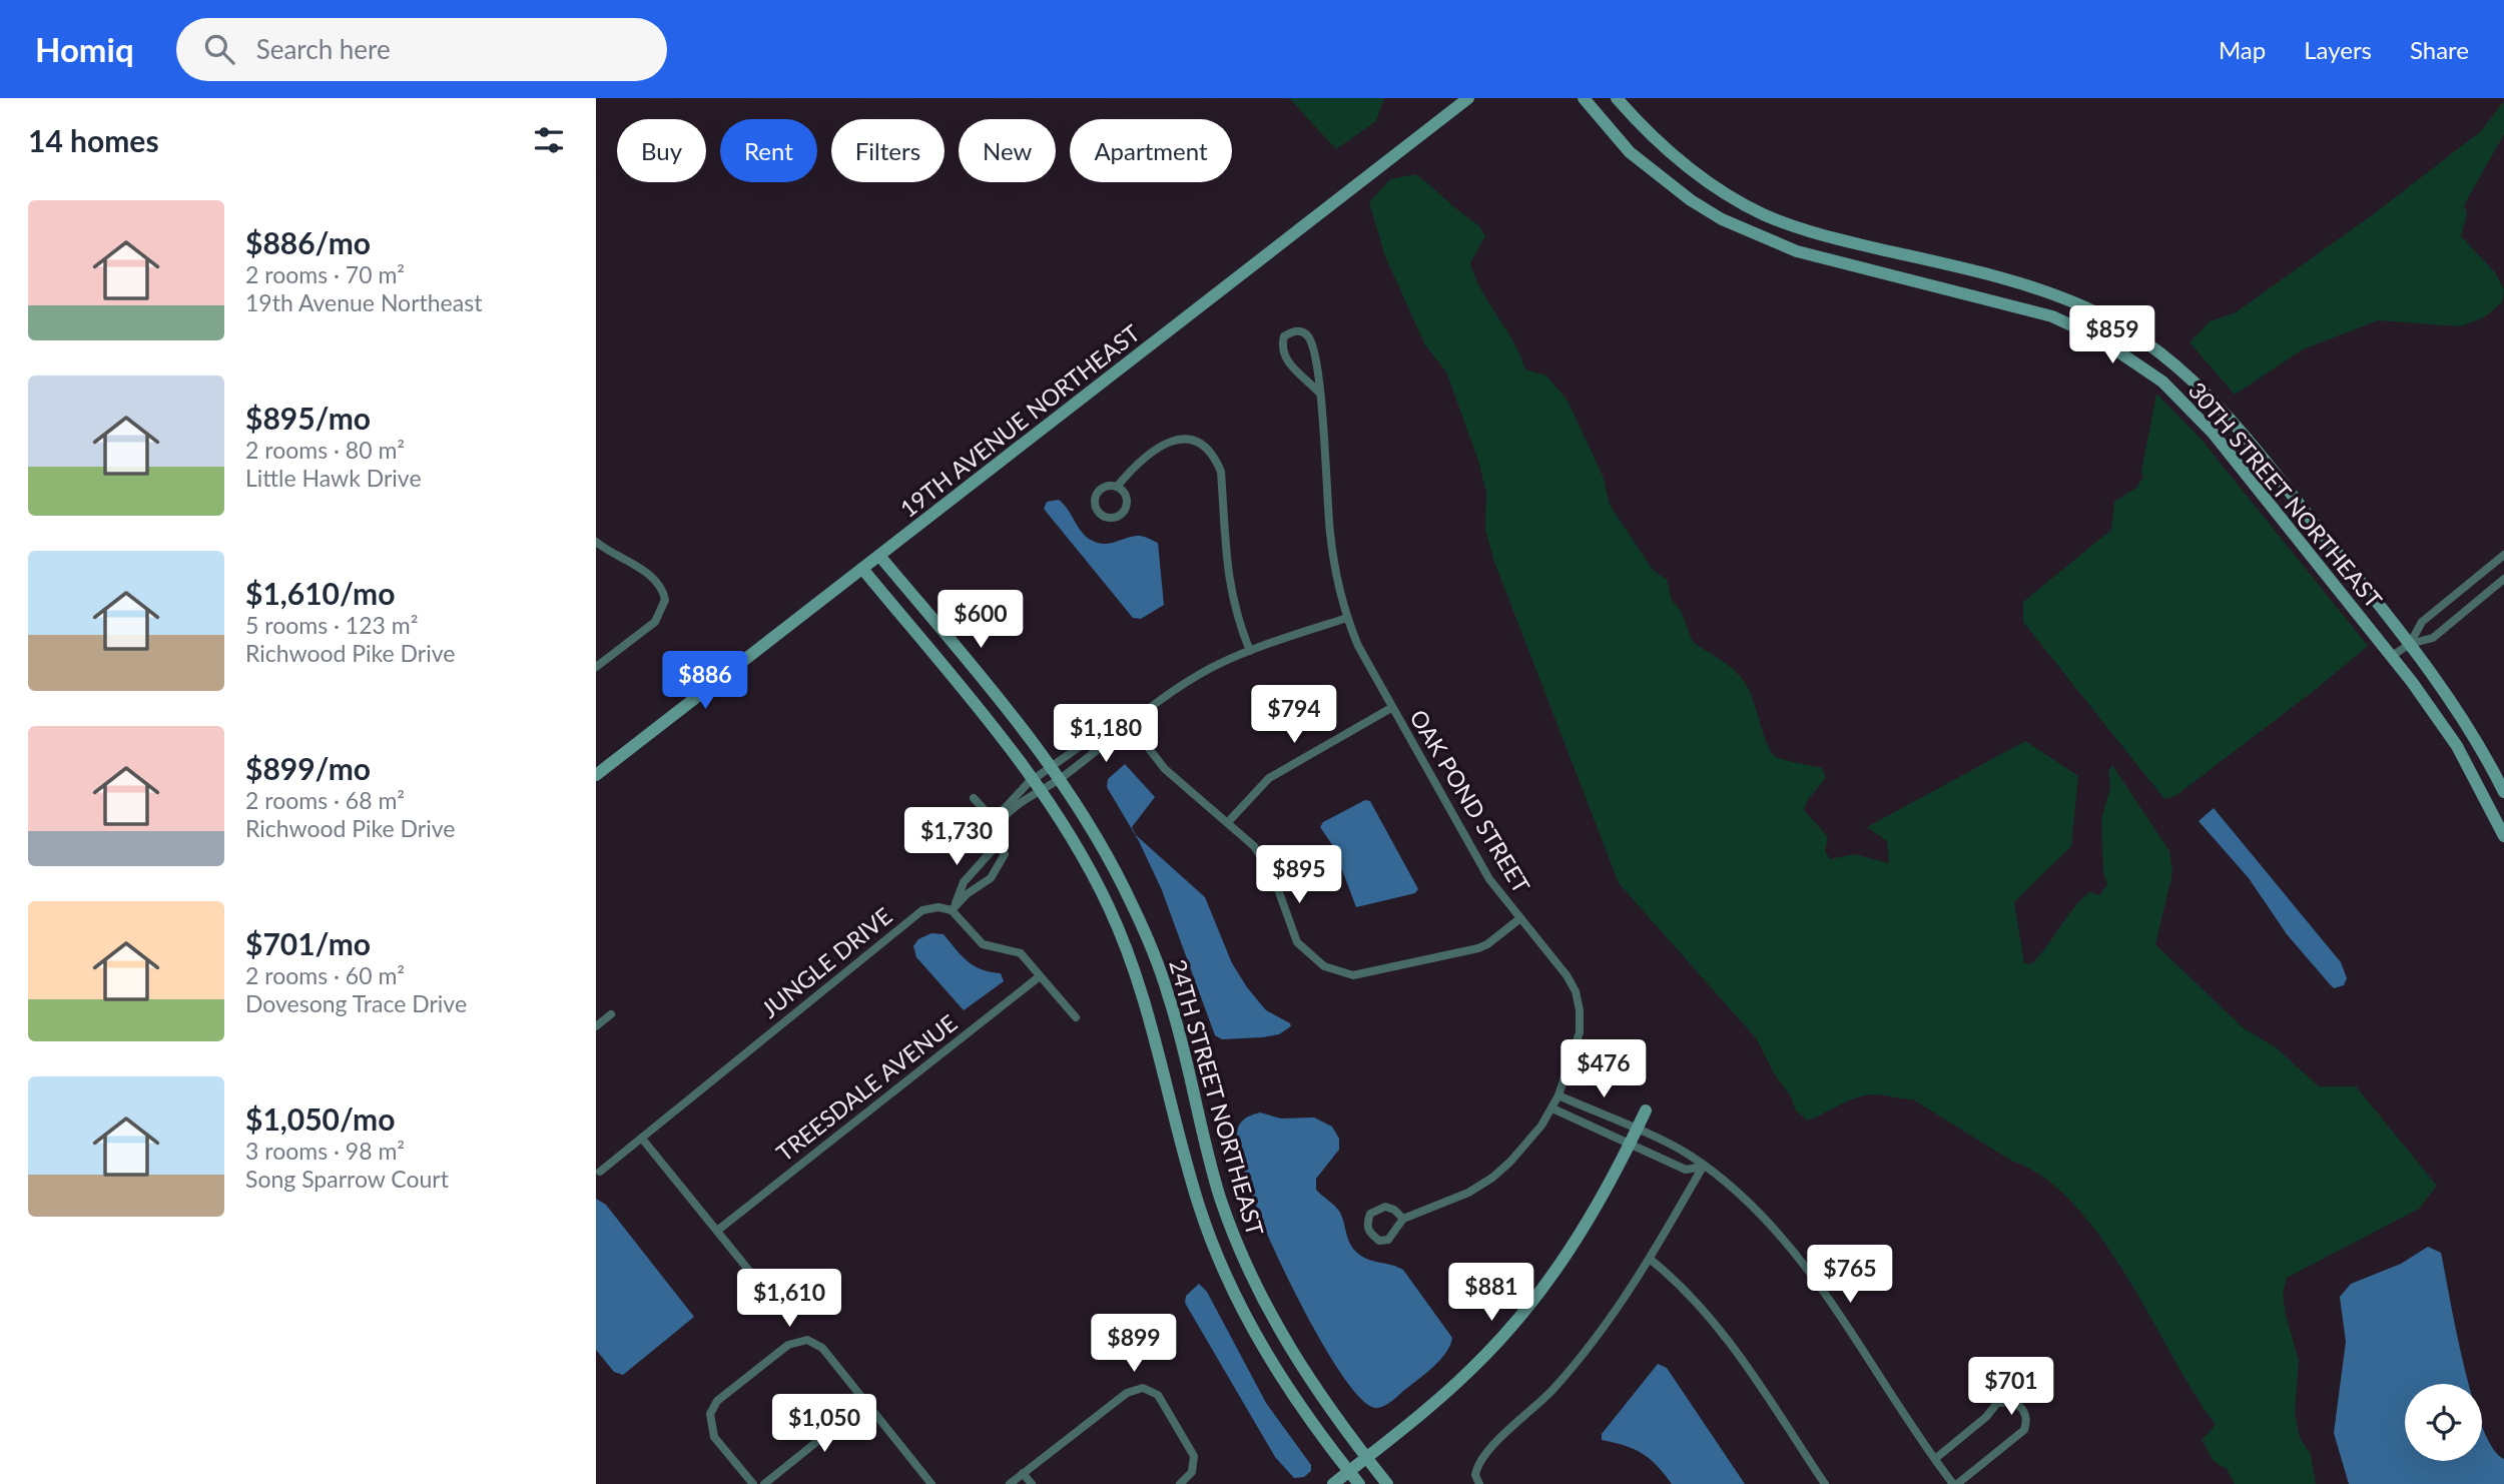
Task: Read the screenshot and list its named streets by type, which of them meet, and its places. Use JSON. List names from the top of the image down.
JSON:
{
  "streets": {
    "street": [
      "19TH AVENUE NORTHEAST",
      "30TH STREET NORTHEAST",
      "OAK POND STREET",
      "JUNGLE DRIVE",
      "TREESDALE AVENUE",
      "24TH STREET NORTHEAST"
    ]
  },
  "crossings": [
    ["19TH AVENUE NORTHEAST", "24TH STREET NORTHEAST"]
  ],
  "page": {
    "header": "Homiq",
    "search": "Search here",
    "nav": ["Map", "Layers", "Share"],
    "heading": "14 homes",
    "chip": [
      "Buy",
      "Rent",
      "Filters",
      "New",
      "Apartment"
    ],
    "list": [
      {
        "name": "$886/mo",
        "note": "2 rooms · 70 m² · 19th Avenue Northeast"
      },
      {
        "name": "$895/mo",
        "note": "2 rooms · 80 m² · Little Hawk Drive"
      },
      {
        "name": "$1,610/mo",
        "note": "5 rooms · 123 m² · Richwood Pike Drive"
      },
      {
        "name": "$899/mo",
        "note": "2 rooms · 68 m² · Richwood Pike Drive"
      },
      {
        "name": "$701/mo",
        "note": "2 rooms · 60 m² · Dovesong Trace Drive"
      },
      {
        "name": "$1,050/mo",
        "note": "3 rooms · 98 m² · Song Sparrow Court"
      }
    ],
    "price": [
      "$859",
      "$600",
      "$886",
      "$794",
      "$1,180",
      "$1,730",
      "$895",
      "$476",
      "$765",
      "$881",
      "$1,610",
      "$899",
      "$701",
      "$1,050"
    ]
  }
}
